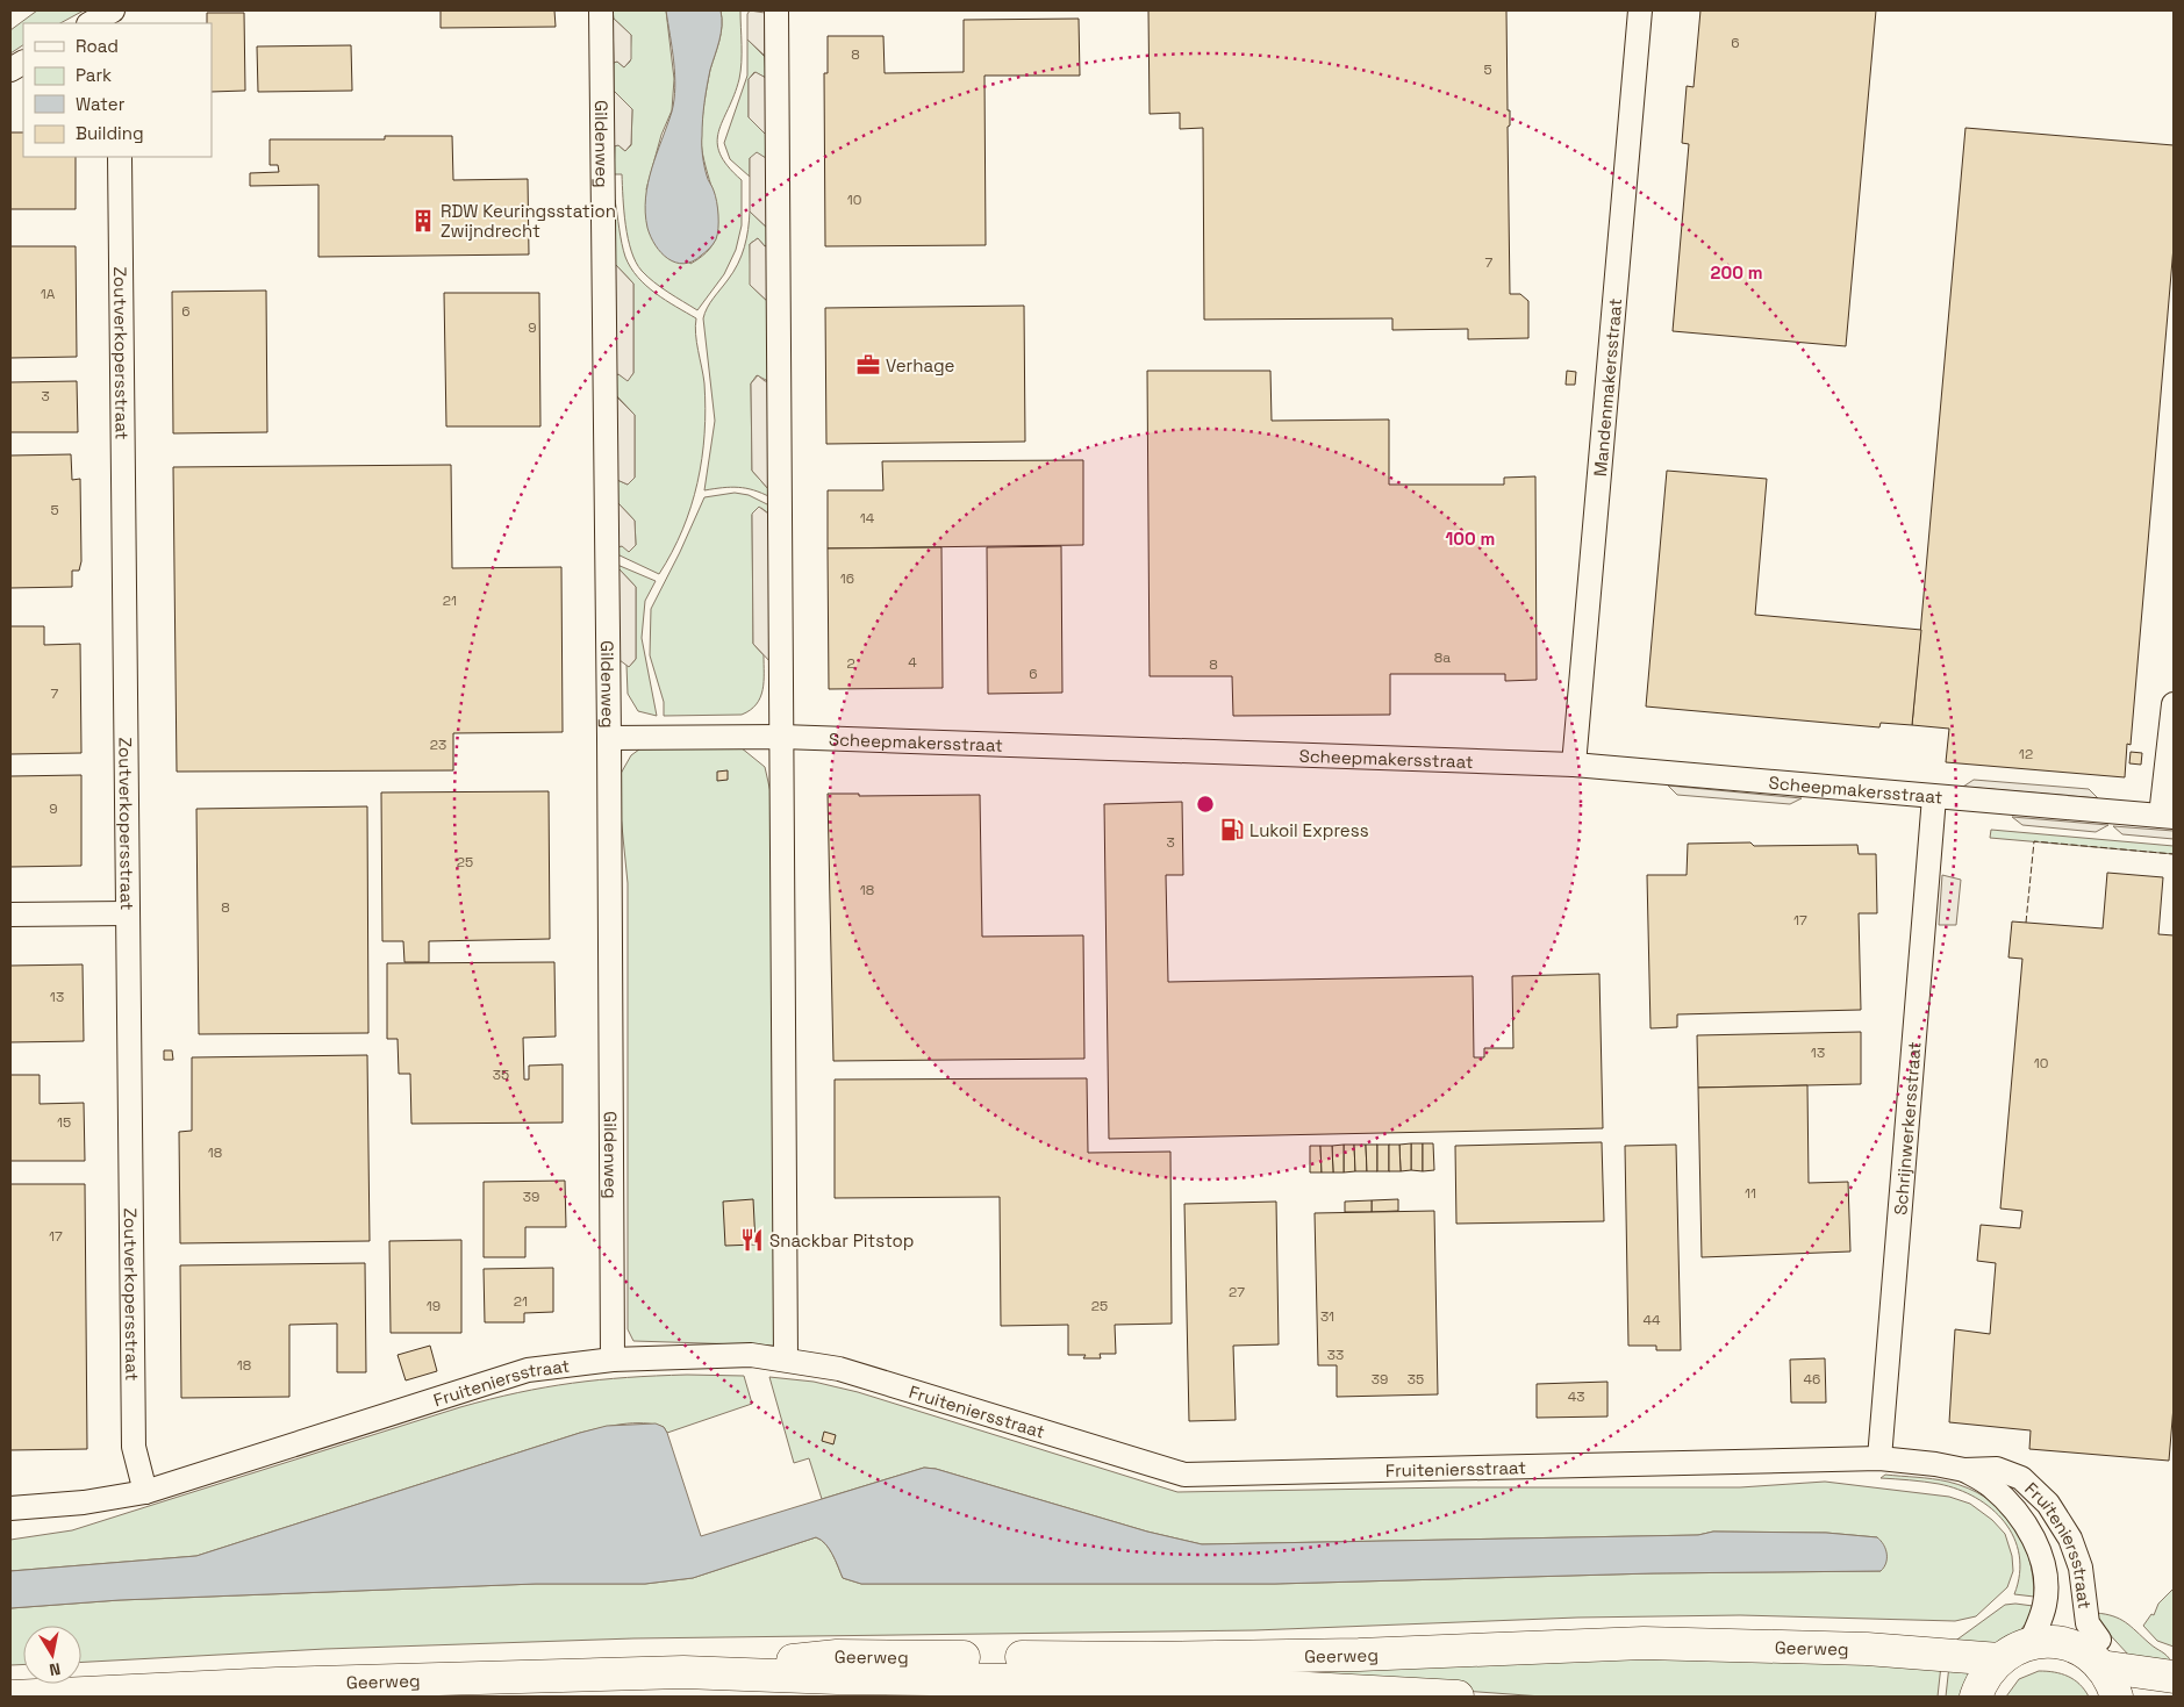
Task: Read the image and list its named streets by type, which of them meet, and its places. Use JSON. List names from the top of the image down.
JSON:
{
  "streets": {
    "main road": ["Geerweg"],
    "street": [
      "Gildenweg",
      "Zoutverkopersstraat",
      "Mandenmakersstraat",
      "Scheepmakersstraat",
      "Schrijnwerkersstraat",
      "Fruiteniersstraat"
    ]
  },
  "crossings": [
    ["Gildenweg", "Scheepmakersstraat"],
    ["Gildenweg", "Fruiteniersstraat"],
    ["Zoutverkopersstraat", "Fruiteniersstraat"],
    ["Mandenmakersstraat", "Scheepmakersstraat"],
    ["Scheepmakersstraat", "Schrijnwerkersstraat"],
    ["Schrijnwerkersstraat", "Fruiteniersstraat"]
  ],
  "places": {
    "building": ["RDW Keuringsstation Zwijndrecht"],
    "office": ["Verhage"],
    "fuel station": ["Lukoil Express"],
    "restaurant": ["Snackbar Pitstop"]
  },
  "house_numbers": [
    "6",
    "8",
    "5",
    "10",
    "7",
    "1A",
    "6",
    "9",
    "3",
    "5",
    "14",
    "16",
    "21",
    "8a",
    "4",
    "2",
    "8",
    "6",
    "7",
    "23",
    "12",
    "9",
    "3",
    "25",
    "18",
    "8",
    "17",
    "13",
    "13",
    "10",
    "35",
    "15",
    "18",
    "11",
    "39",
    "17",
    "27",
    "21",
    "19",
    "25",
    "31",
    "44",
    "33",
    "18",
    "39",
    "35",
    "46",
    "43"
  ],
  "legend": [
    "Road",
    "Park",
    "Water",
    "Building"
  ],
  "north": "bottom",
  "rings": ["200 m", "100 m"]
}
